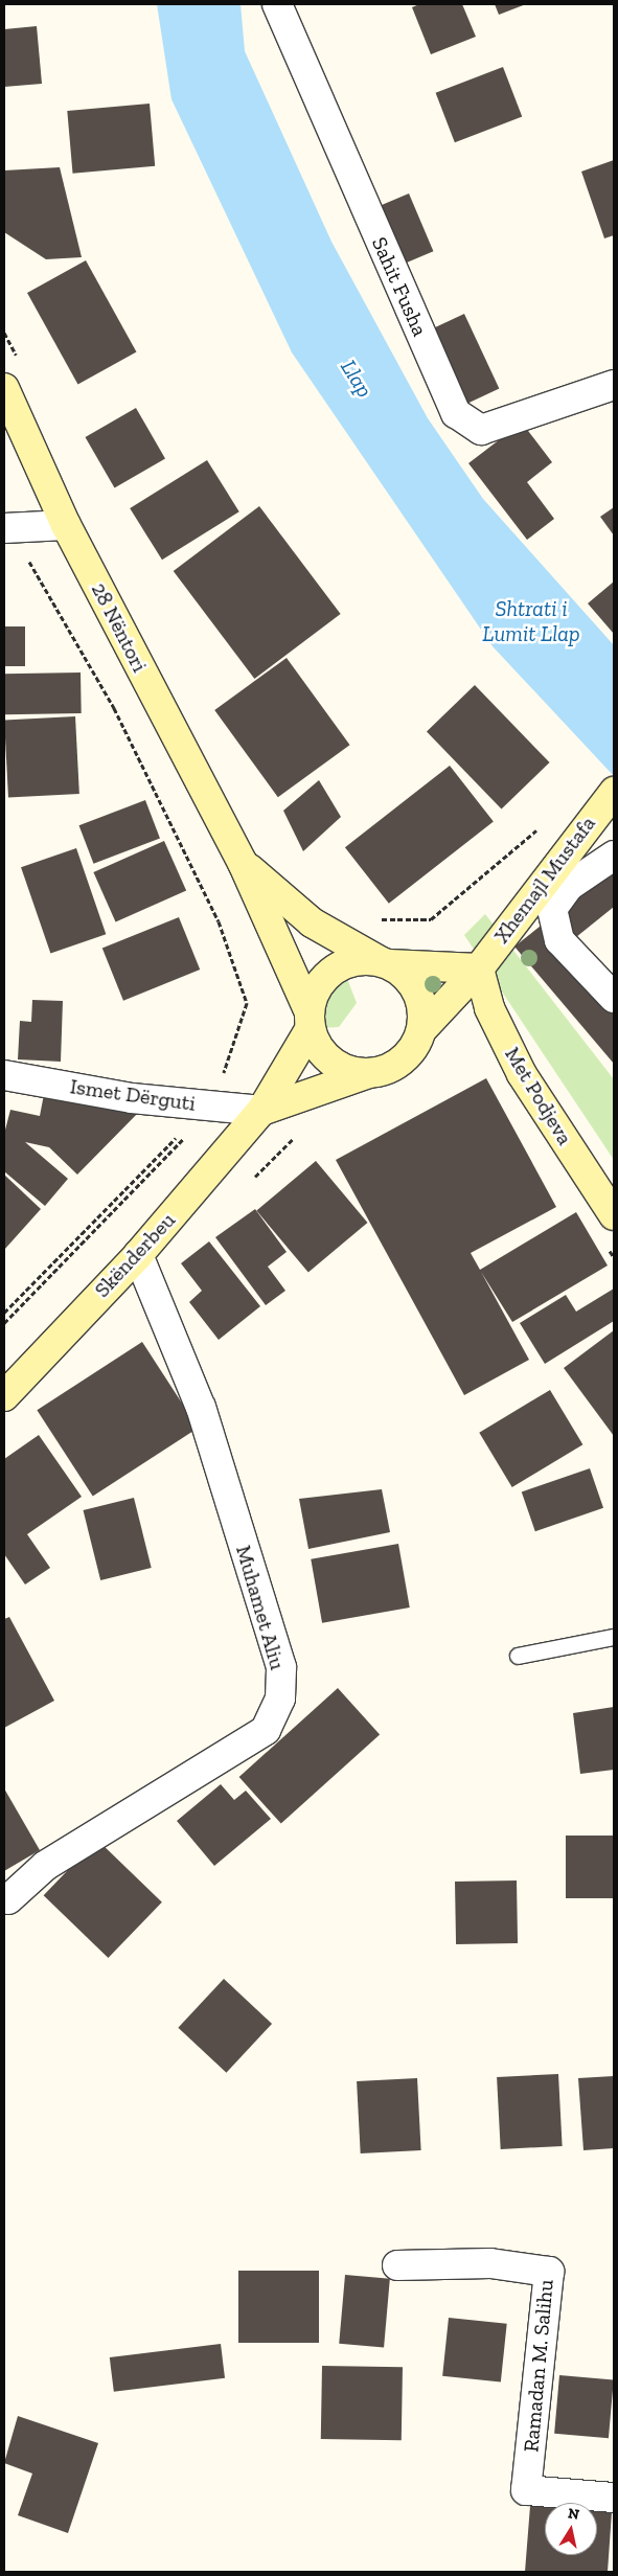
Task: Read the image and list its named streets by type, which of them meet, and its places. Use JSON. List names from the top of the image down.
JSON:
{
  "streets": {
    "main road": [
      "28 Nëntori",
      "Xhemajl Mustafa",
      "Met Podjeva",
      "Skënderbeu"
    ],
    "street": [
      "Sahit Fusha",
      "Ismet Dërguti",
      "Muhamet Aliu",
      "Ramadan M. Salihu"
    ]
  },
  "crossings": [
    ["28 Nëntori", "Xhemajl Mustafa"],
    ["28 Nëntori", "Skënderbeu"],
    ["Xhemajl Mustafa", "Met Podjeva"],
    ["Xhemajl Mustafa", "Skënderbeu"],
    ["Ismet Dërguti", "Skënderbeu"],
    ["Skënderbeu", "Muhamet Aliu"]
  ],
  "water": ["Llap", "Shtrati i Lumit Llap"],
  "north": "top"
}
